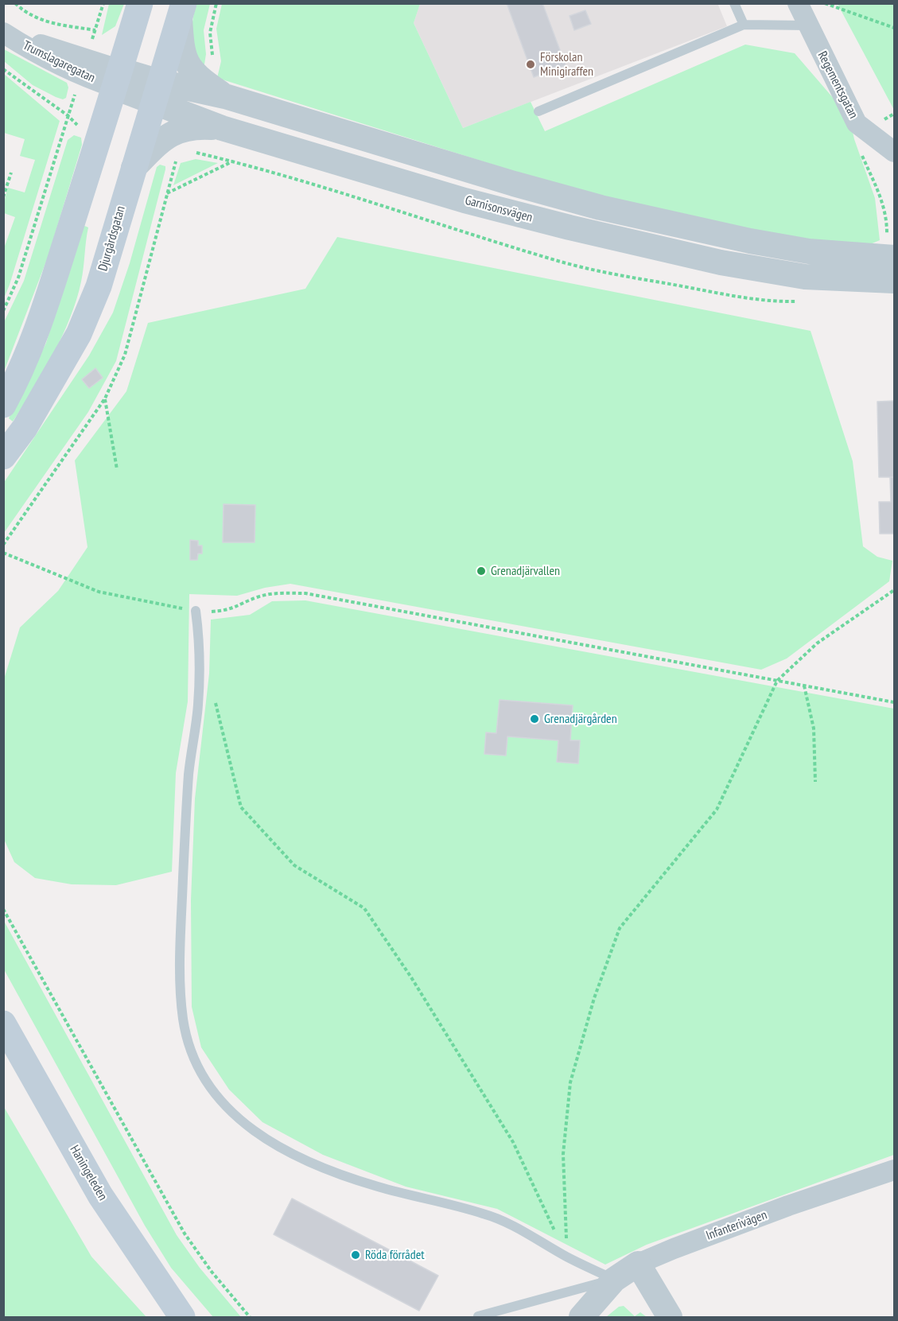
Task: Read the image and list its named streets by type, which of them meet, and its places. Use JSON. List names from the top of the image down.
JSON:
{
  "streets": {
    "main road": ["Djurgårdsgatan", "Haningeleden"],
    "street": [
      "Trumslagaregatan",
      "Regementsgatan",
      "Garnisonsvägen",
      "Infanterivägen"
    ]
  },
  "crossings": [
    ["Trumslagaregatan", "Garnisonsvägen"],
    ["Garnisonsvägen", "Djurgårdsgatan"]
  ],
  "places": [
    "Förskolan Minigiraffen",
    "Grenadjärvallen",
    "Grenadjärgården",
    "Röda förrådet"
  ]
}
